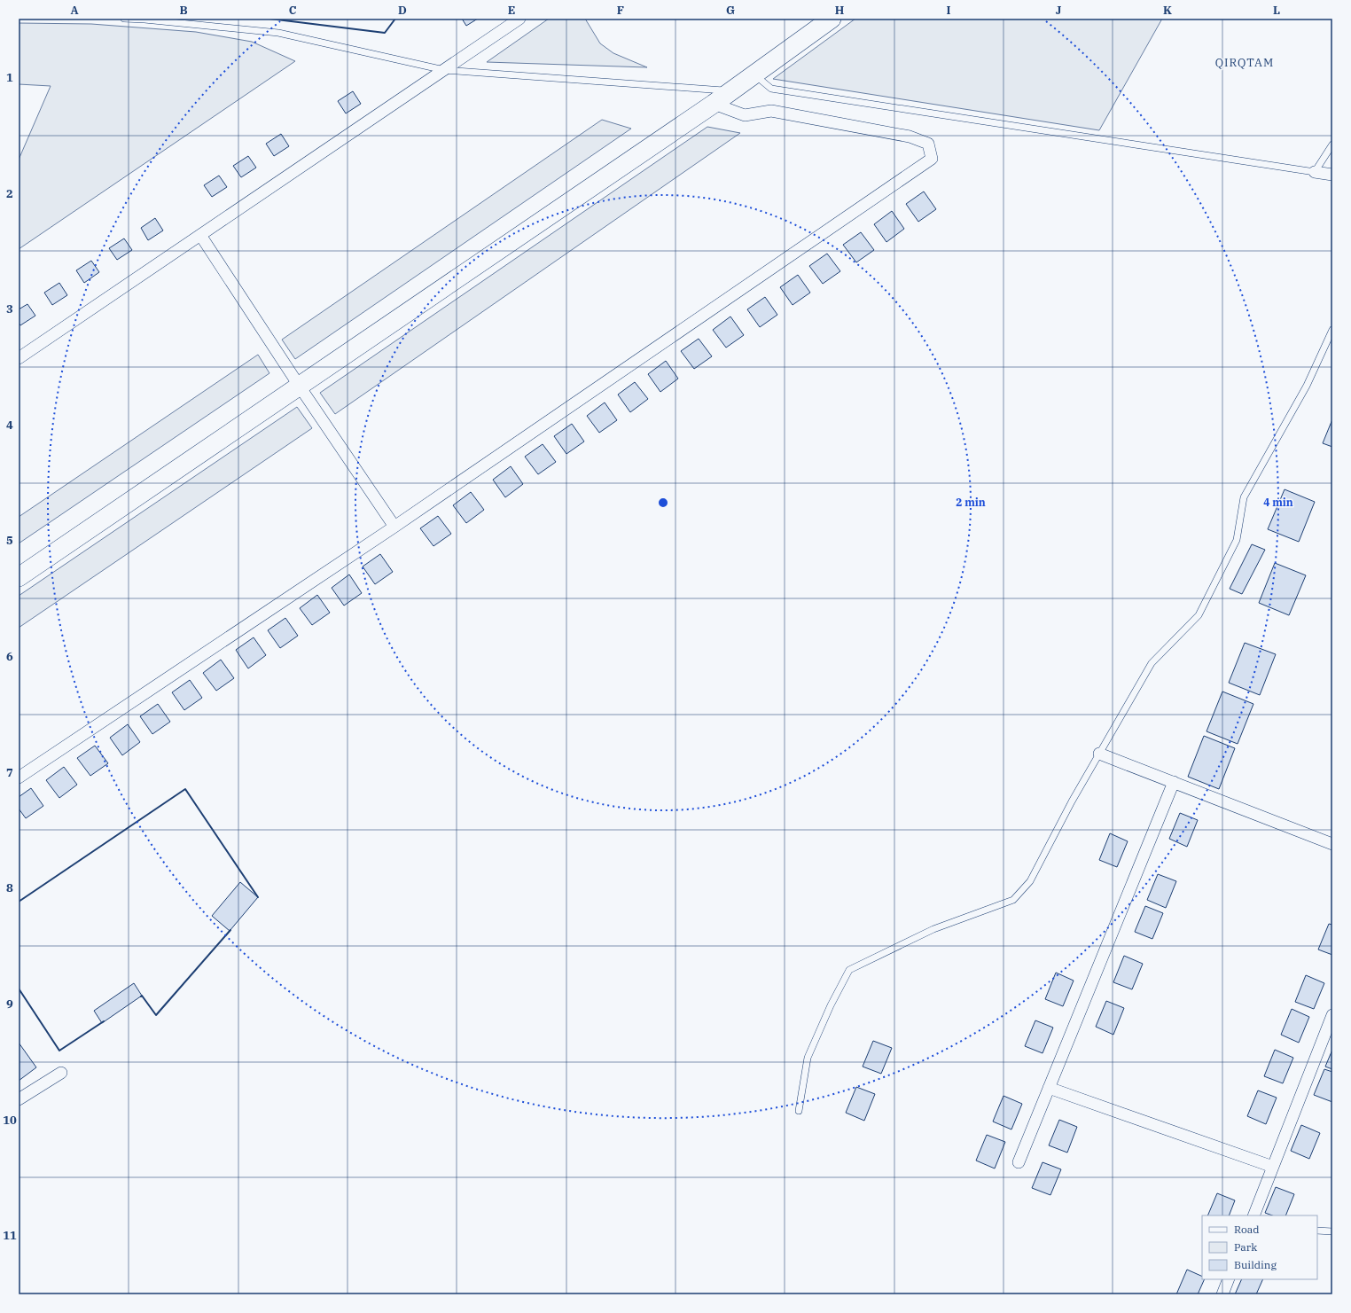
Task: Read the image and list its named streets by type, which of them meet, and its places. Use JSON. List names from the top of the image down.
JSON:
{
  "districts": ["QIRQTAM"],
  "legend": ["Road", "Park", "Building"],
  "grid": {
    "columns": [
      "A",
      "B",
      "C",
      "D",
      "E",
      "F",
      "G",
      "H",
      "I",
      "J",
      "K",
      "L"
    ],
    "rows": [
      "1",
      "2",
      "3",
      "4",
      "5",
      "6",
      "7",
      "8",
      "9",
      "10",
      "11"
    ]
  },
  "rings": ["2 min", "4 min"]
}
